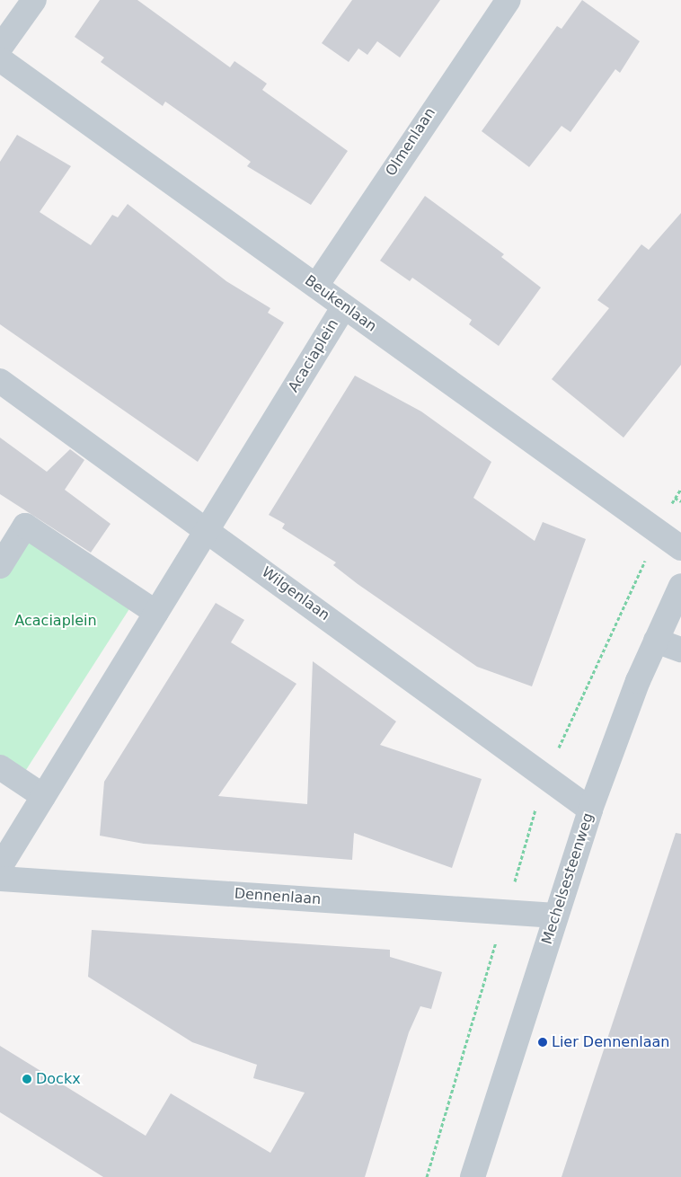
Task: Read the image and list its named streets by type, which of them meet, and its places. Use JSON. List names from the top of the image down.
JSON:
{
  "streets": {
    "street": [
      "Olmenlaan",
      "Beukenlaan",
      "Acaciaplein",
      "Wilgenlaan",
      "Mechelsesteenweg",
      "Dennenlaan"
    ]
  },
  "crossings": [
    ["Olmenlaan", "Beukenlaan"],
    ["Beukenlaan", "Acaciaplein"],
    ["Acaciaplein", "Wilgenlaan"],
    ["Wilgenlaan", "Mechelsesteenweg"],
    ["Mechelsesteenweg", "Dennenlaan"]
  ],
  "parks": ["Acaciaplein"],
  "places": ["Lier Dennenlaan", "Dockx"]
}
